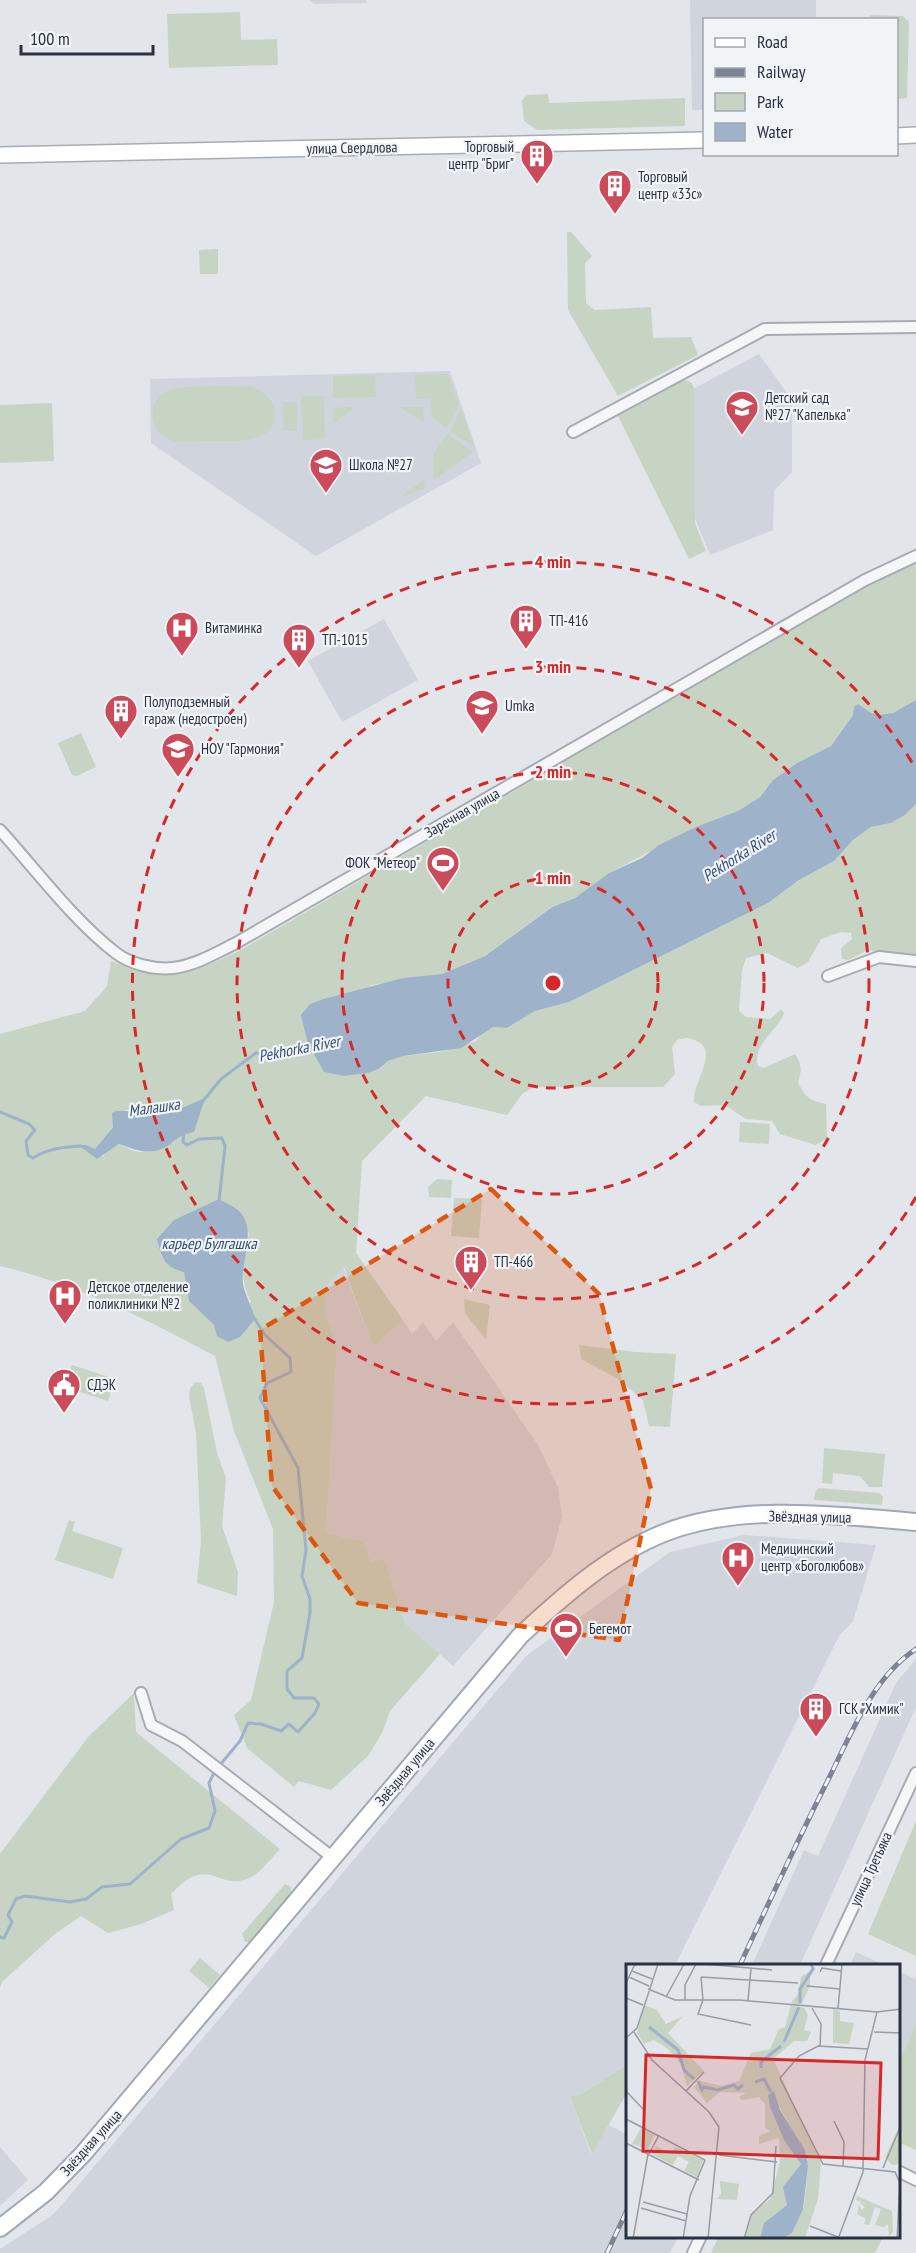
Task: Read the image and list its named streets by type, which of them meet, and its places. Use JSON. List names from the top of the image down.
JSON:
{
  "streets": {
    "main road": ["улица Свердлова", "Звёздная улица"],
    "street": ["Заречная улица", "улица Третьяка"]
  },
  "water": ["Pekhorka River", "Малашка", "карьер Булгашка"],
  "places": {
    "building": [
      "Торговый центр \"Бриг\"",
      "Торговый центр «33с»",
      "ТП-416",
      "ТП-1015",
      "Полуподземный гараж (недостроен)",
      "ТП-466",
      "ГСК \"Химик\""
    ],
    "school or university": [
      "Детский сад №27 \"Капелька\"",
      "Школа №27",
      "Umka",
      "НОУ \"Гармония\""
    ],
    "hospital": ["Витаминка", "Детское отделение поликлиники №2", "Медицинский центр «Боголюбов»"],
    "sports": ["ФОК \"Метеор\"", "Бегемот"],
    "public building": ["СДЭК"]
  },
  "legend": [
    "Road",
    "Railway",
    "Park",
    "Water"
  ],
  "scale_bar": "100 m",
  "rings": [
    "4 min",
    "3 min",
    "2 min",
    "1 min"
  ]
}
